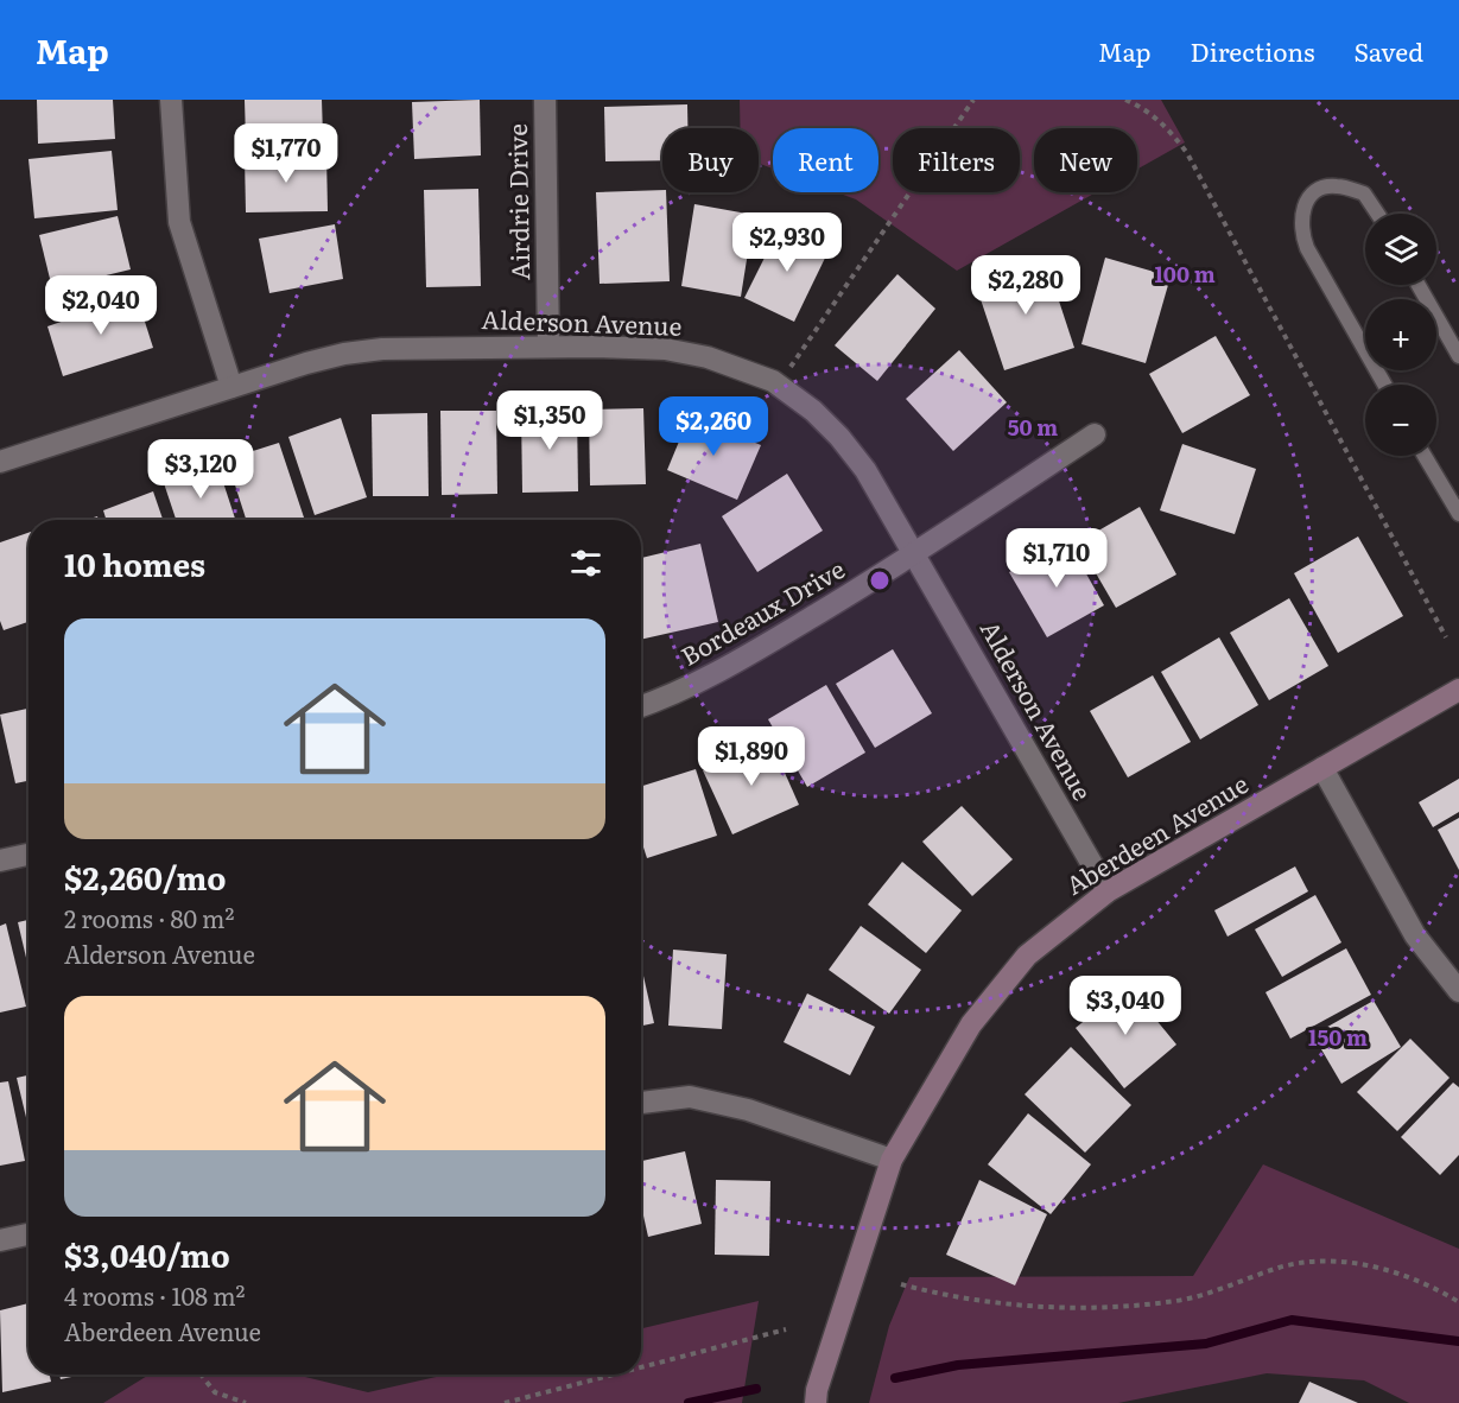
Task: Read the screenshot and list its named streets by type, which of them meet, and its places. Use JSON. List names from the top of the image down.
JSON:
{
  "streets": {
    "street": [
      "Airdrie Drive",
      "Alderson Avenue",
      "Bordeaux Drive",
      "Aberdeen Avenue"
    ]
  },
  "crossings": [
    ["Airdrie Drive", "Alderson Avenue"],
    ["Alderson Avenue", "Bordeaux Drive"],
    ["Alderson Avenue", "Aberdeen Avenue"]
  ],
  "page": {
    "header": "Map",
    "nav": ["Map", "Directions", "Saved"],
    "price": [
      "$1,770",
      "$2,930",
      "$2,280",
      "$2,040",
      "$1,350",
      "$2,260",
      "$3,120",
      "$1,710",
      "$1,890",
      "$3,040"
    ],
    "chip": [
      "Buy",
      "Rent",
      "Filters",
      "New"
    ],
    "map_buttons": ["+", "−"],
    "heading": "10 homes",
    "list": [
      {
        "name": "$2,260/mo",
        "note": "2 rooms · 80 m² · Alderson Avenue"
      },
      {
        "name": "$3,040/mo",
        "note": "4 rooms · 108 m² · Aberdeen Avenue"
      }
    ]
  },
  "rings": ["100 m", "50 m", "150 m"]
}
